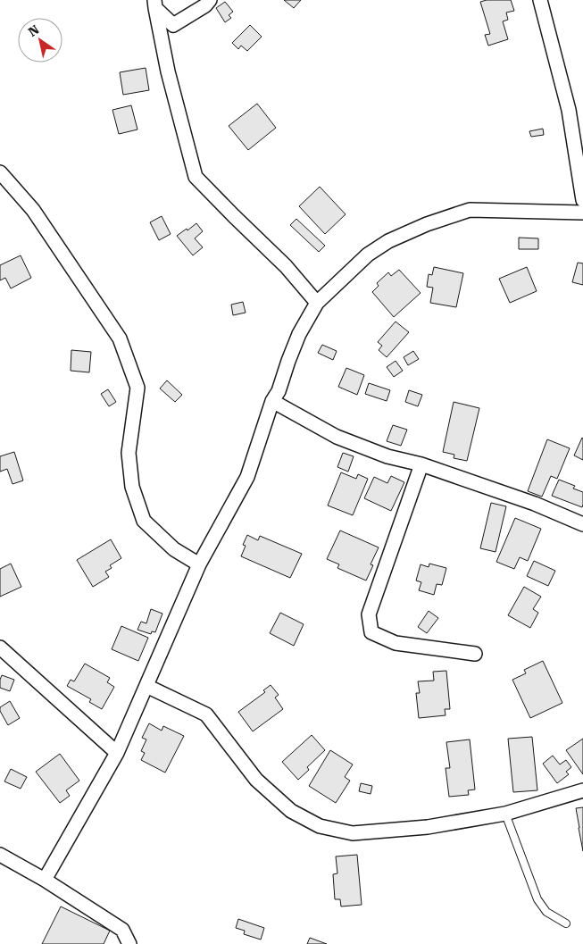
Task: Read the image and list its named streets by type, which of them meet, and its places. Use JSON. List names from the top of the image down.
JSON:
{
  "north": "top left"
}
